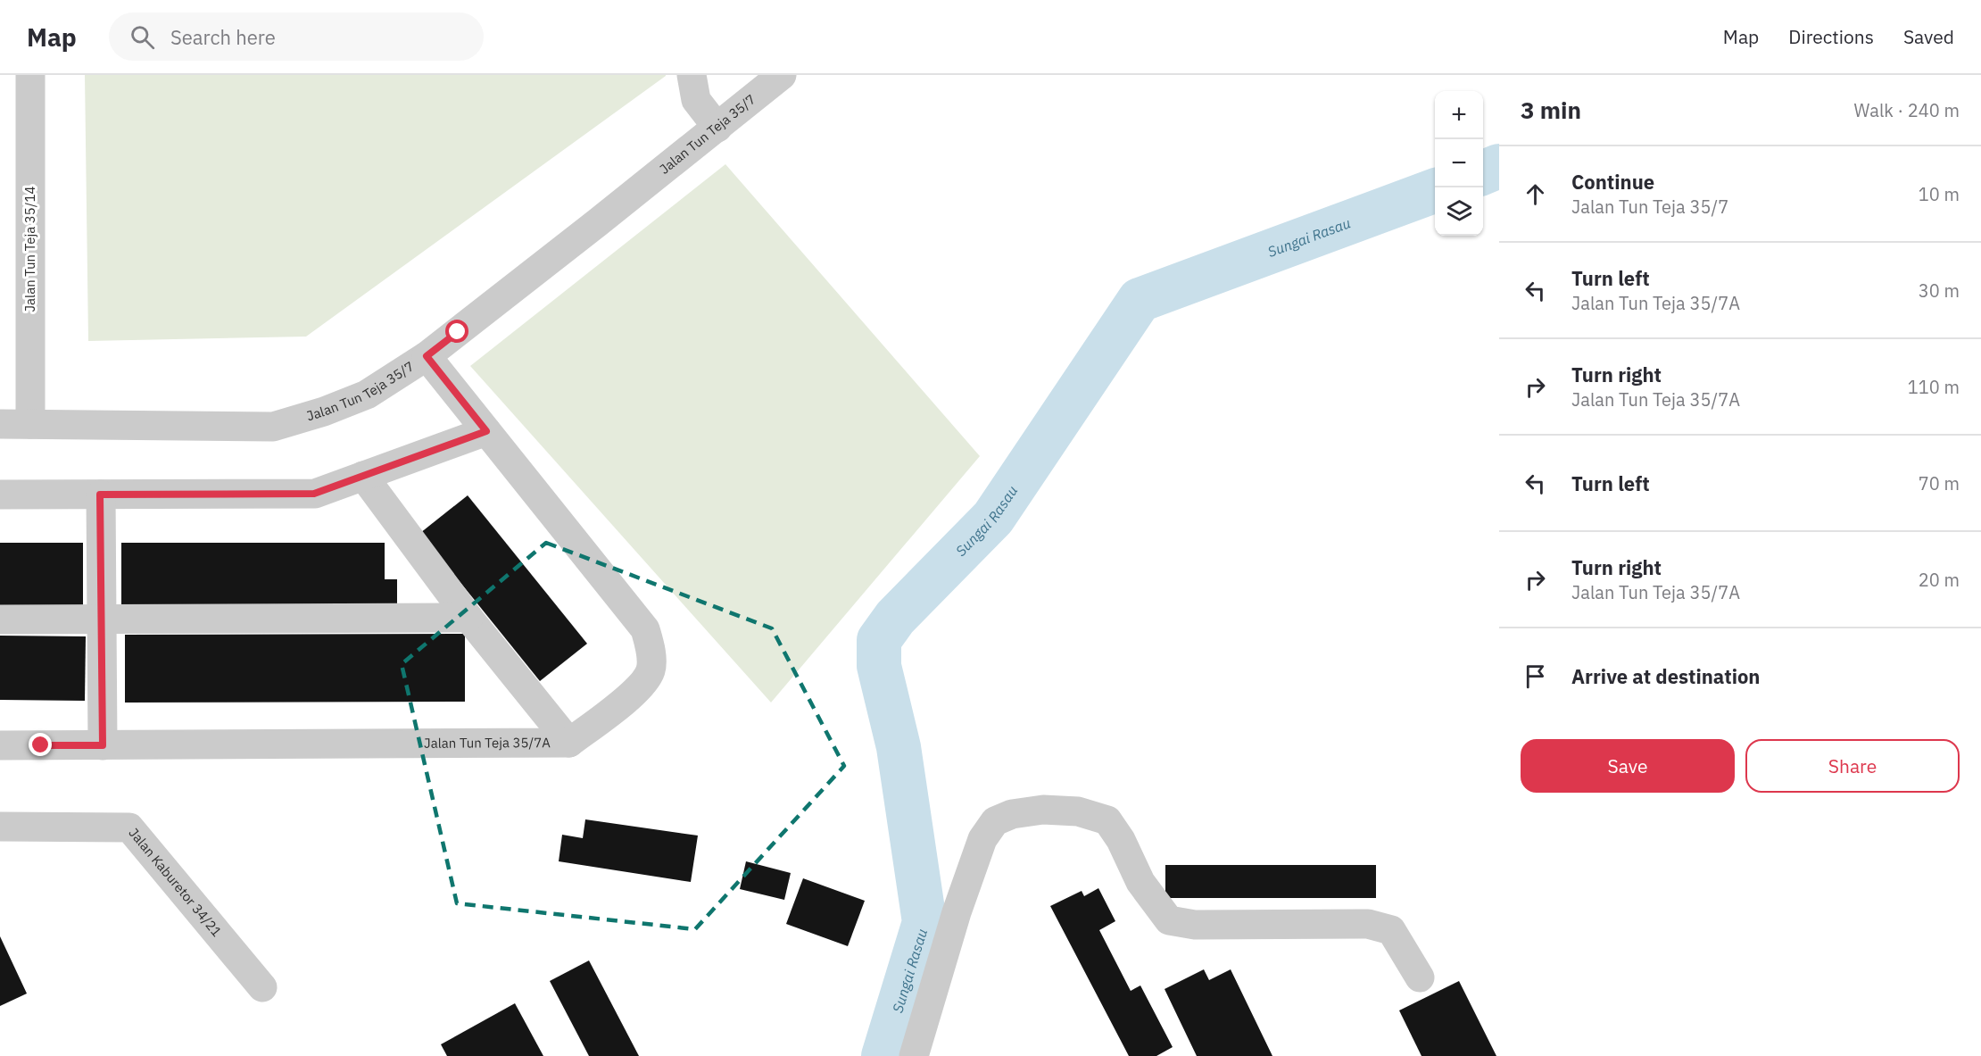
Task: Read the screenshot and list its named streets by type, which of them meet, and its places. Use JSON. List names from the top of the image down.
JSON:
{
  "streets": {
    "street": [
      "Jalan Tun Teja 35/7",
      "Jalan Tun Teja 35/14",
      "Jalan Tun Teja 35/7A",
      "Jalan Kaburetor 34/21"
    ]
  },
  "crossings": [
    ["Jalan Tun Teja 35/7", "Jalan Tun Teja 35/14"],
    ["Jalan Tun Teja 35/7", "Jalan Tun Teja 35/7A"]
  ],
  "water": ["Sungai Rasau"],
  "page": {
    "header": "Map",
    "search": "Search here",
    "nav": ["Map", "Directions", "Saved"],
    "heading": ["3 min", "Walk · 240 m"],
    "map_buttons": ["+", "−"],
    "list": [
      ["Continue", "Jalan Tun Teja 35/7", "10 m"],
      ["Turn left", "Jalan Tun Teja 35/7A", "30 m"],
      ["Turn right", "Jalan Tun Teja 35/7A", "110 m"],
      ["Turn left", "70 m"],
      ["Turn right", "Jalan Tun Teja 35/7A", "20 m"],
      "Arrive at destination"
    ],
    "buttons": ["Save", "Share"]
  }
}
